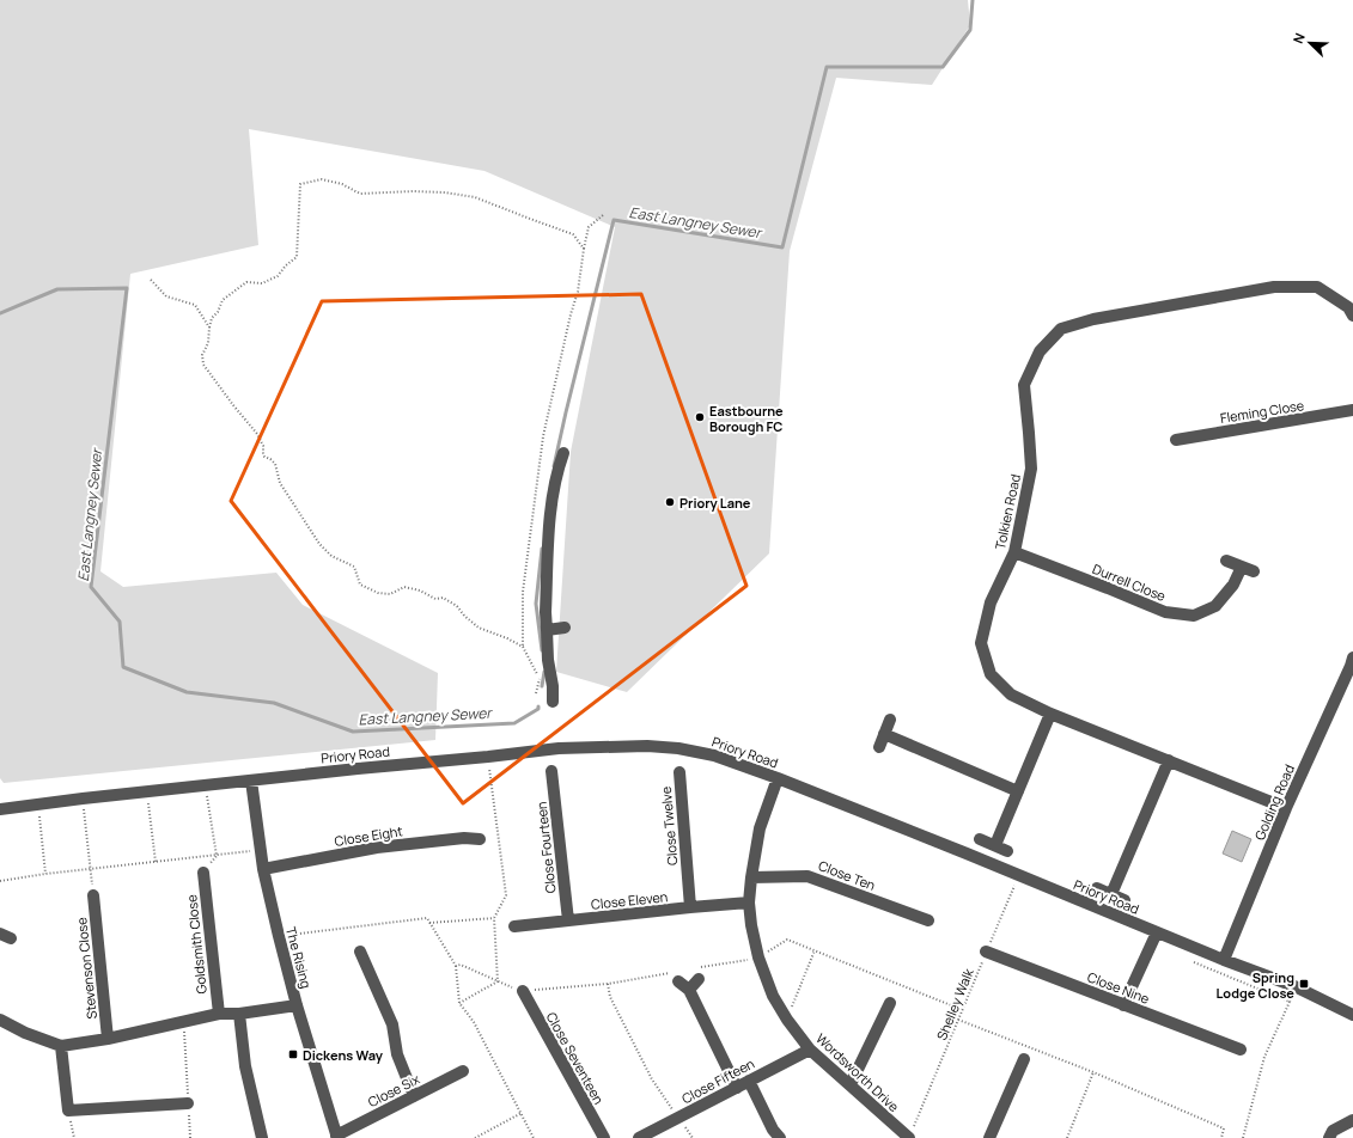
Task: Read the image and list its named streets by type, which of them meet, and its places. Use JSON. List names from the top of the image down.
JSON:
{
  "streets": {
    "street": [
      "Fleming Close",
      "Tolkien Road",
      "Durrell Close",
      "Priory Road",
      "Golding Road",
      "Close Twelve",
      "Close Eight",
      "Close Fourteen",
      "Close Ten",
      "Close Eleven",
      "Goldsmith Close",
      "The Rising",
      "Stevenson Close",
      "Close Nine",
      "Close Seventeen",
      "Wordsworth Drive",
      "Close Fifteen",
      "Close Six"
    ],
    "path": ["Shelley Walk"]
  },
  "crossings": [
    ["Tolkien Road", "Durrell Close"],
    ["Tolkien Road", "Golding Road"],
    ["Priory Road", "Golding Road"],
    ["Priory Road", "The Rising"],
    ["Priory Road", "Shelley Walk"],
    ["Priory Road", "Wordsworth Drive"],
    ["Close Twelve", "Close Eleven"],
    ["Close Eight", "The Rising"],
    ["Close Fourteen", "Close Eleven"],
    ["Close Ten", "Wordsworth Drive"],
    ["Close Eleven", "Wordsworth Drive"],
    ["The Rising", "Close Six"],
    ["Close Nine", "Shelley Walk"],
    ["Shelley Walk", "Wordsworth Drive"],
    ["Wordsworth Drive", "Close Fifteen"]
  ],
  "water": ["East Langney Sewer"],
  "places": {
    "other": ["Eastbourne Borough FC", "Priory Lane"],
    "transit": ["Spring Lodge Close", "Dickens Way"]
  },
  "north": "top left"
}
